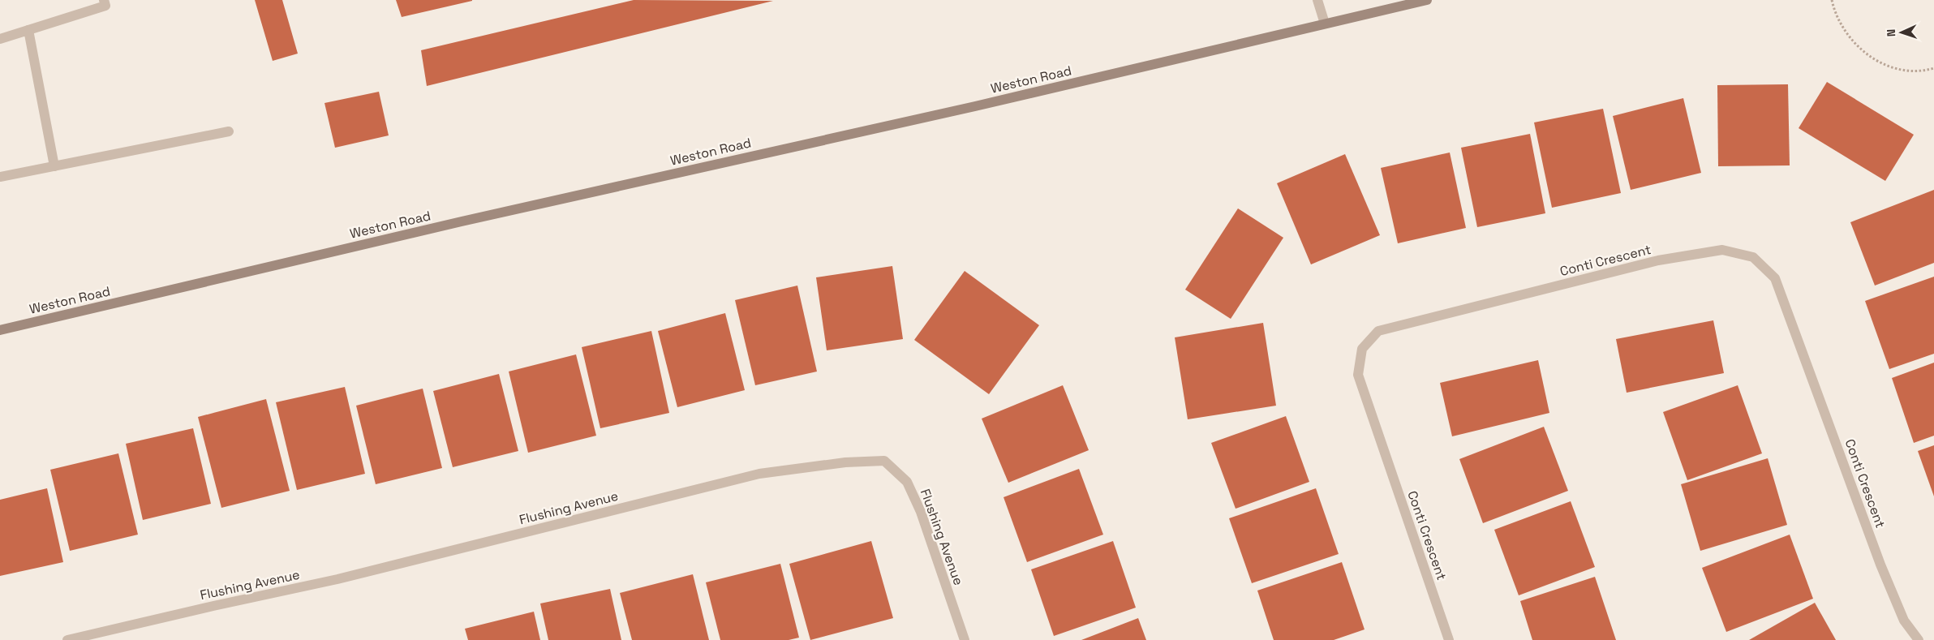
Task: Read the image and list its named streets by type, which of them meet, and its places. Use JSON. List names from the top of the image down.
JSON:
{
  "streets": {
    "main road": ["Weston Road"],
    "street": ["Conti Crescent", "Flushing Avenue"]
  },
  "north": "left"
}
